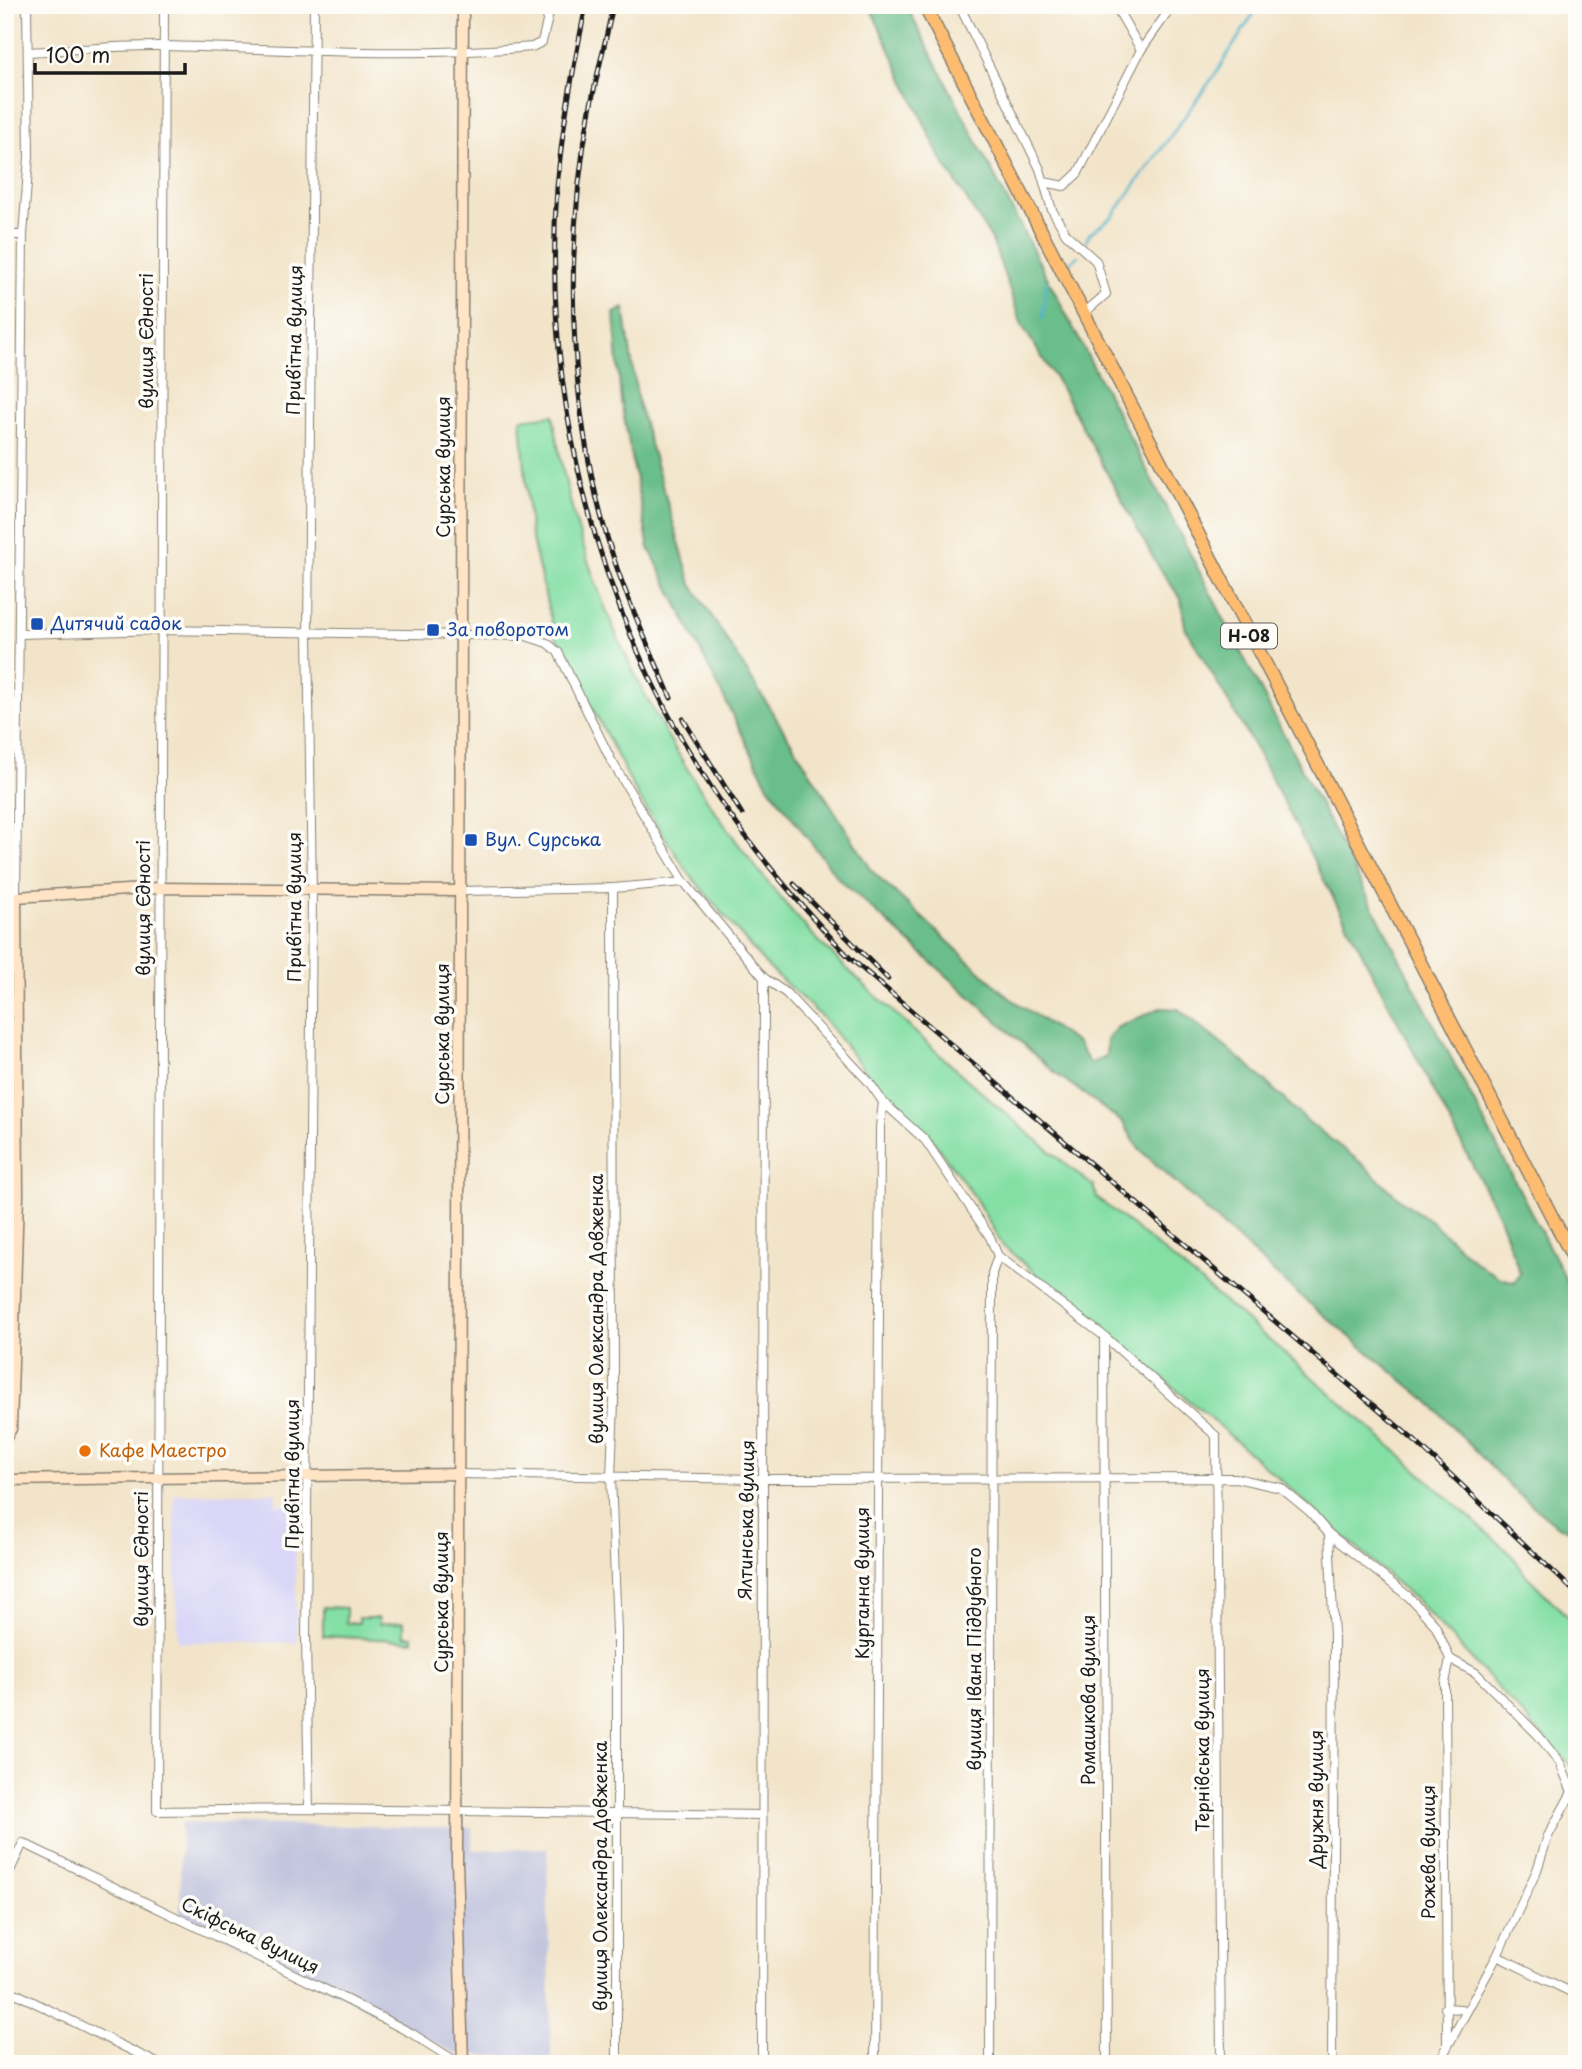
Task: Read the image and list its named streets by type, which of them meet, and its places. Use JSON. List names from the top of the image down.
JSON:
{
  "streets": {
    "main road": ["Н-08"],
    "street": [
      "Привітна вулиця",
      "вулиця Єдності",
      "Сурська вулиця",
      "вулиця Олександра Довженка",
      "Ялтинська вулиця",
      "Курганна вулиця",
      "вулиця Івана Піддубного",
      "Ромашкова вулиця",
      "Тернівська вулиця",
      "Дружня вулиця",
      "Рожева вулиця",
      "Скіфська вулиця"
    ]
  },
  "crossings": [
    ["Привітна вулиця", "вулиця Єдності"],
    ["Сурська вулиця", "Скіфська вулиця"],
    ["Ромашкова вулиця", "Тернівська вулиця"]
  ],
  "places": {
    "transit": ["Дитячий садок", "За поворотом", "Вул. Сурська"],
    "other": ["Кафе Маестро"]
  },
  "scale_bar": "100 m"
}
